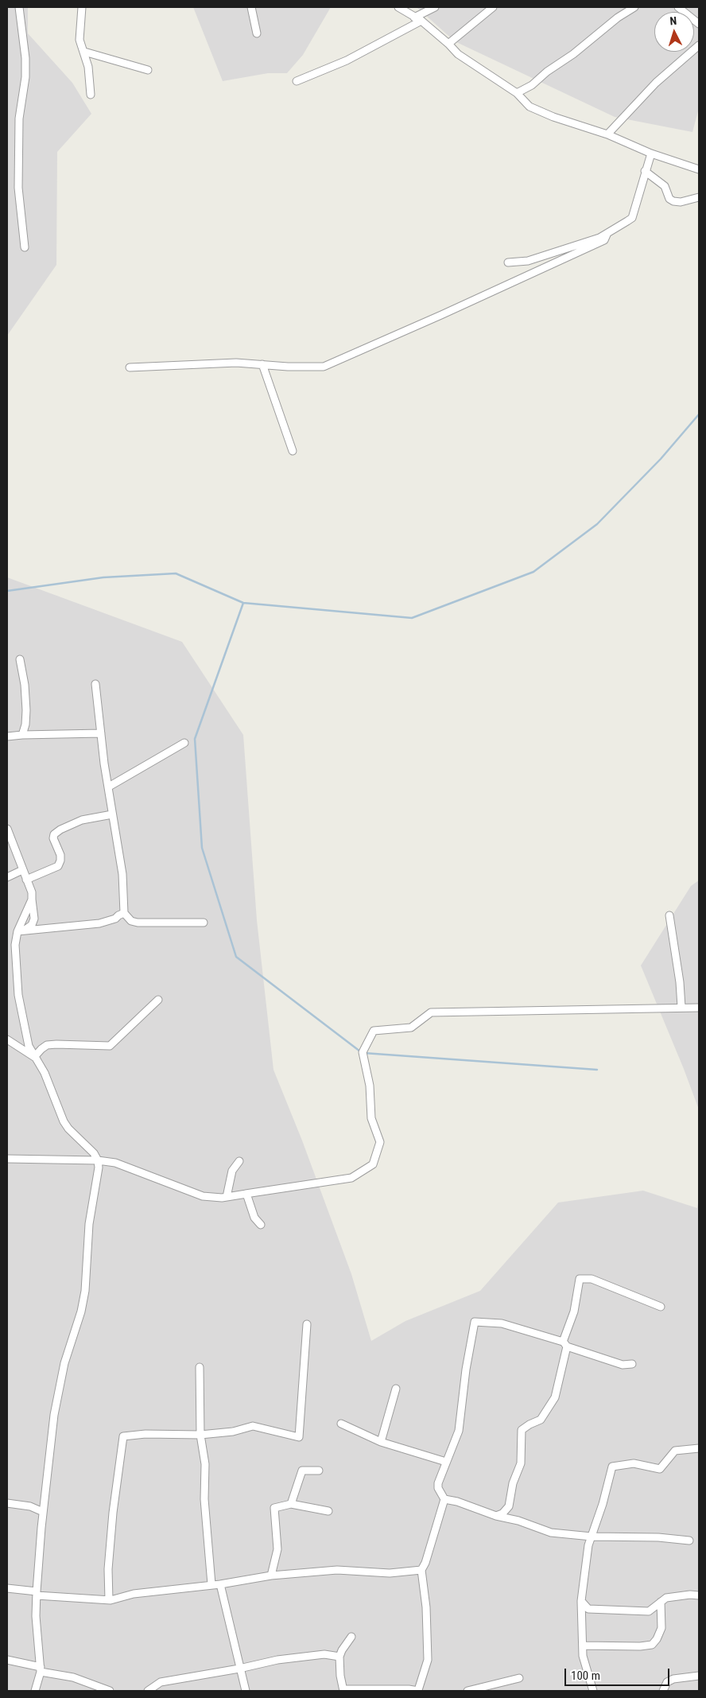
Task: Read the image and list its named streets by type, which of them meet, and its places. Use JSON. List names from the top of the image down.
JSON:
{
  "scale_bar": "100 m",
  "north": "top"
}
